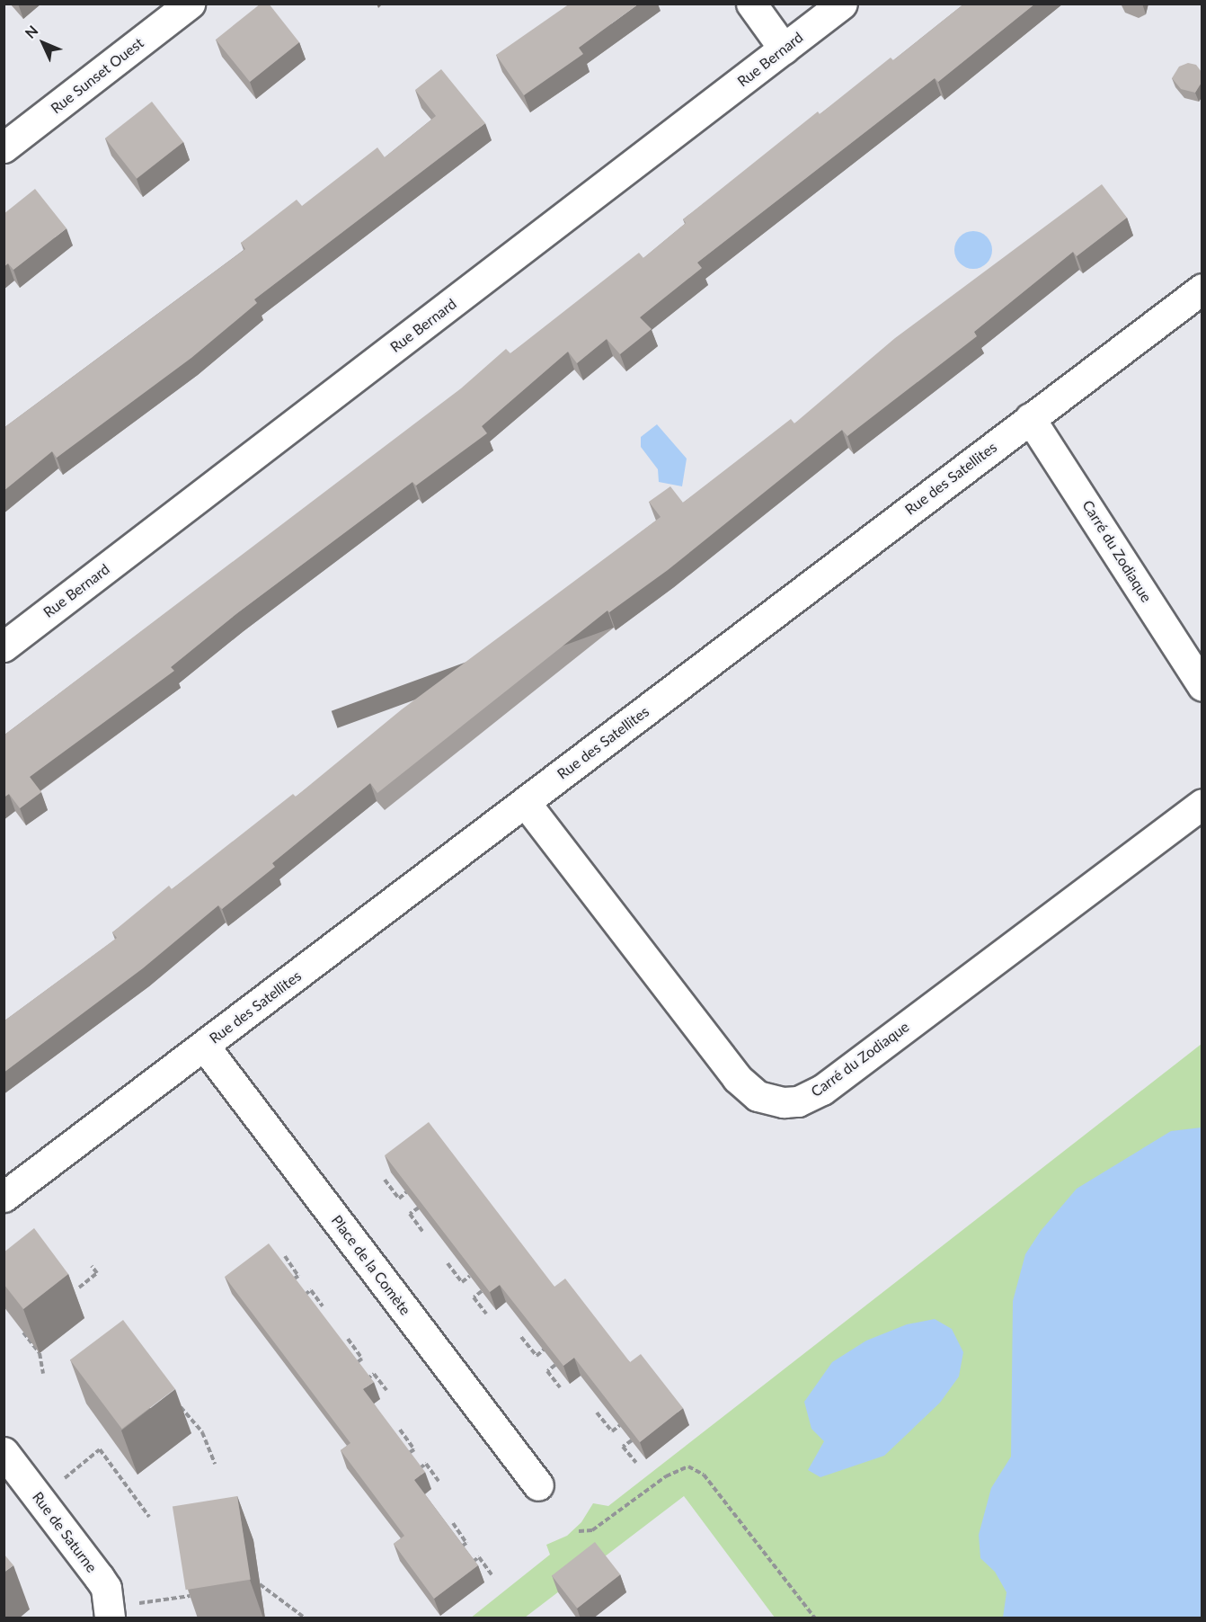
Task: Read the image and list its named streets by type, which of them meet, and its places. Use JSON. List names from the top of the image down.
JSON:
{
  "streets": {
    "street": [
      "Rue Bernard",
      "Rue Sunset Ouest",
      "Rue des Satellites",
      "Carré du Zodiaque",
      "Place de la Comète",
      "Rue de Saturne"
    ]
  },
  "crossings": [
    ["Rue des Satellites", "Carré du Zodiaque"],
    ["Rue des Satellites", "Place de la Comète"]
  ],
  "north": "top left"
}
